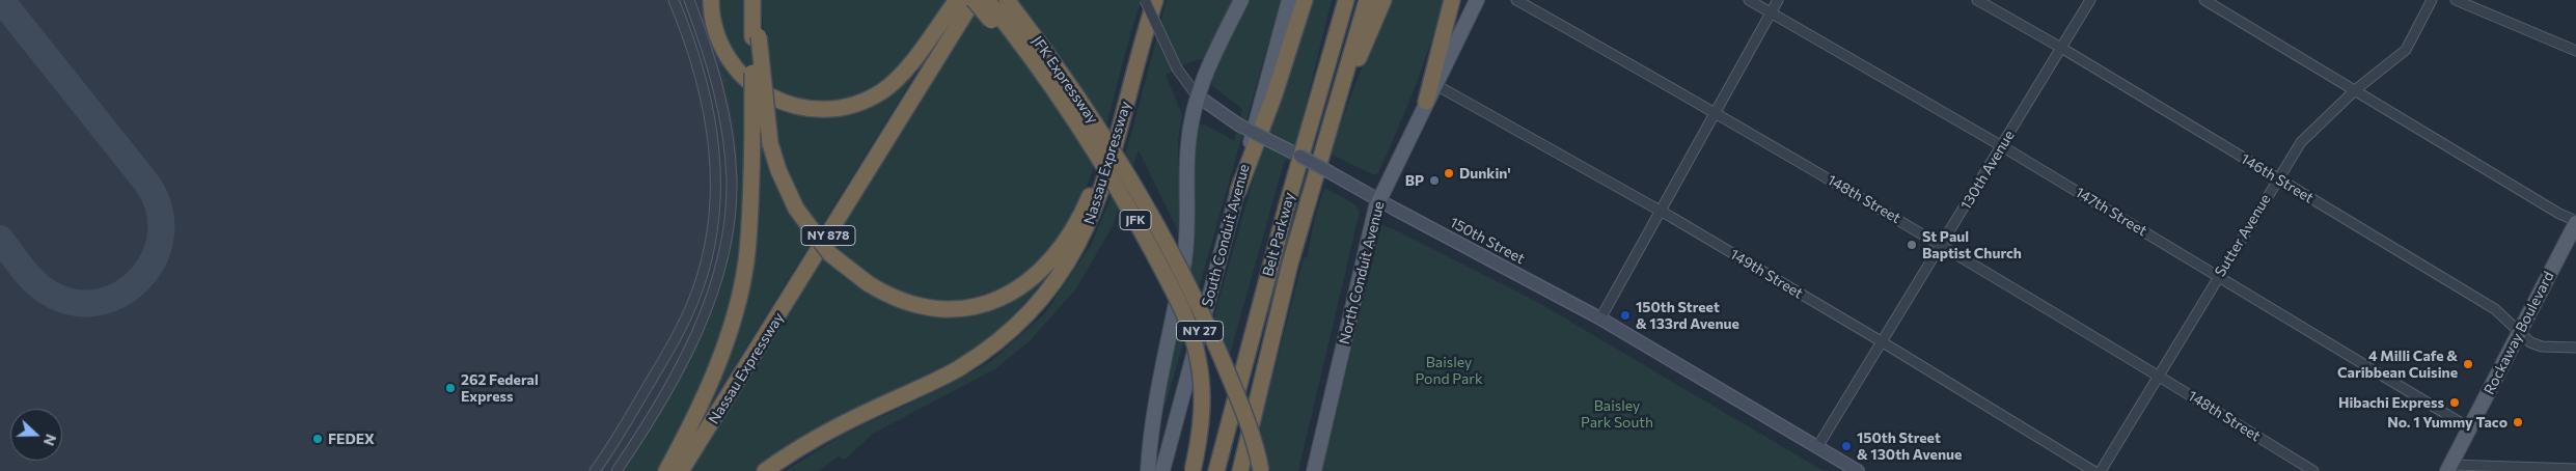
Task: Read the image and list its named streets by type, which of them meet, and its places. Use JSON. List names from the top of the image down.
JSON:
{
  "streets": {
    "highway": [
      "JFK Expressway",
      "Nassau Expressway",
      "JFK",
      "Belt Parkway",
      "NY 878"
    ],
    "main road": [
      "South Conduit Avenue",
      "150th Street",
      "North Conduit Avenue",
      "NY 27",
      "Rockaway Boulevard"
    ],
    "street": [
      "130th Avenue",
      "146th Street",
      "148th Street",
      "147th Street",
      "Sutter Avenue",
      "149th Street"
    ]
  },
  "crossings": [
    ["130th Avenue", "146th Street"],
    ["130th Avenue", "148th Street"],
    ["130th Avenue", "147th Street"],
    ["130th Avenue", "150th Street"],
    ["130th Avenue", "149th Street"],
    ["146th Street", "Sutter Avenue"],
    ["146th Street", "Rockaway Boulevard"],
    ["148th Street", "Sutter Avenue"],
    ["147th Street", "Sutter Avenue"],
    ["147th Street", "Rockaway Boulevard"],
    ["150th Street", "North Conduit Avenue"],
    ["North Conduit Avenue", "149th Street"]
  ],
  "parks": ["Baisley Pond Park", "Baisley Park South"],
  "places": [
    "Dunkin'",
    "BP",
    "St Paul Baptist Church",
    "150th Street & 133rd Avenue",
    "4 Milli Cafe & Caribbean Cuisine",
    "262 Federal Express",
    "Hibachi Express",
    "No. 1 Yummy Taco",
    "FEDEX",
    "150th Street & 130th Avenue"
  ],
  "north": "right"
}
